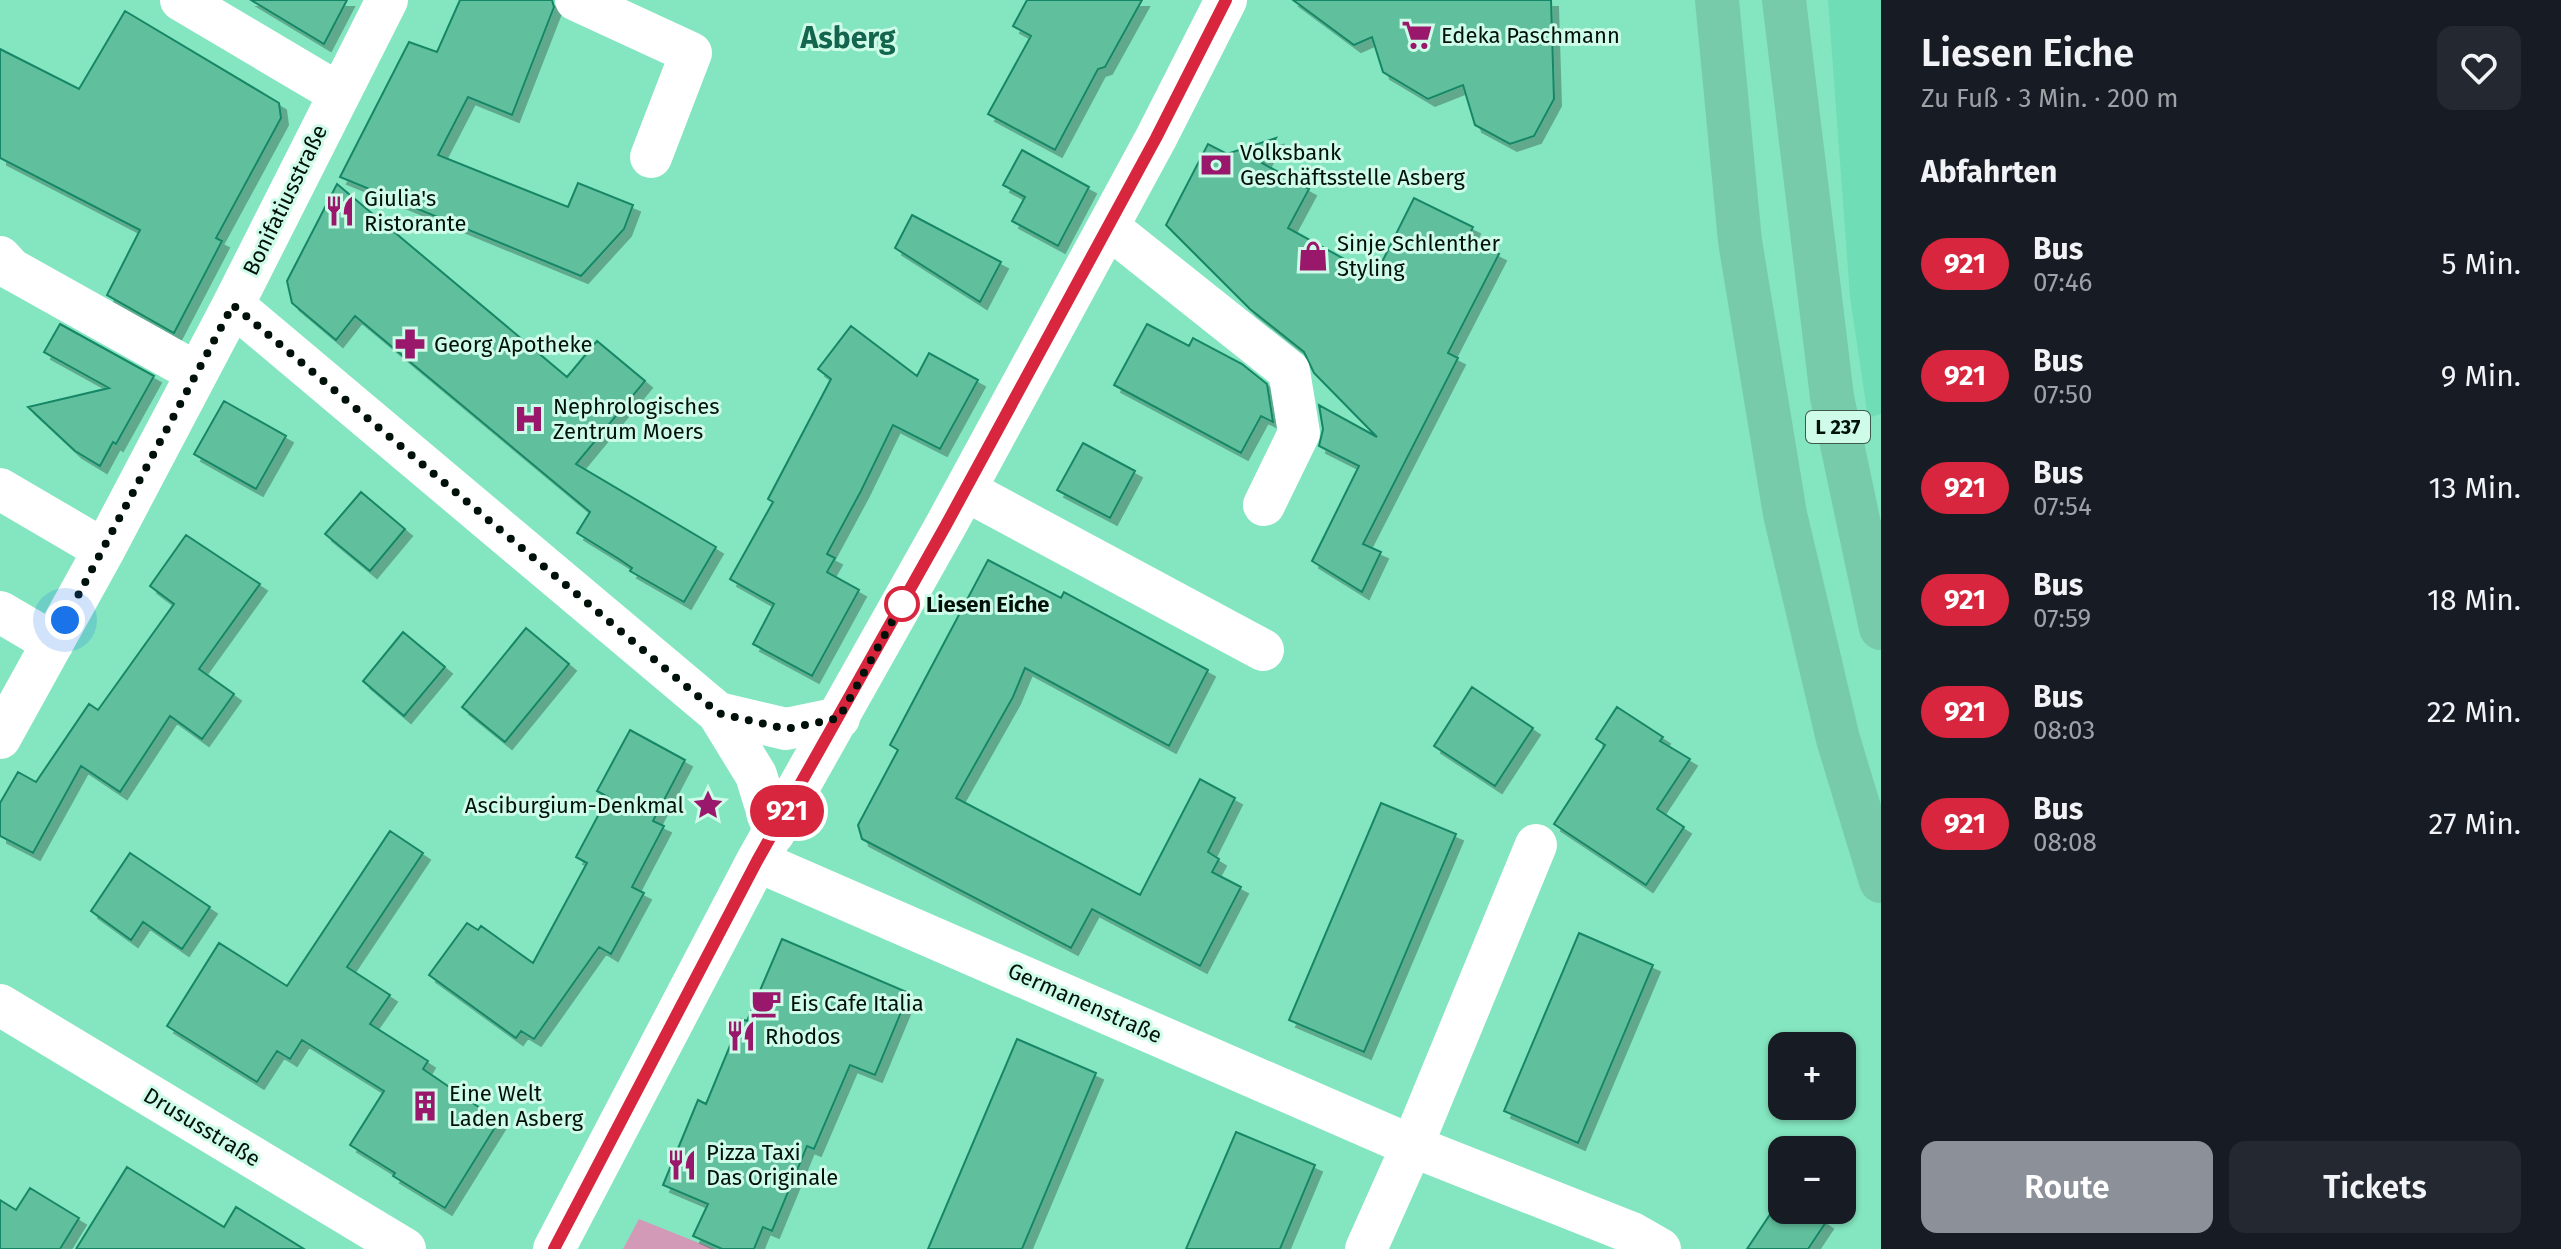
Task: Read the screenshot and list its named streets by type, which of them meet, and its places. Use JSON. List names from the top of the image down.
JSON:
{
  "streets": {
    "highway": ["L 237"],
    "street": ["Bonifatiusstraße", "Germanenstraße", "Drususstraße"]
  },
  "districts": ["Asberg"],
  "places": {
    "supermarket": ["Edeka Paschmann"],
    "bank": ["Volksbank Geschäftsstelle Asberg"],
    "restaurant": ["Giulia's Ristorante", "Rhodos", "Pizza Taxi Das Originale"],
    "shop": ["Sinje Schlenther Styling"],
    "pharmacy": ["Georg Apotheke"],
    "hospital": ["Nephrologisches Zentrum Moers"],
    "other": ["Liesen Eiche"],
    "place": ["Asciburgium-Denkmal"],
    "cafe": ["Eis Cafe Italia"],
    "building": ["Eine Welt Laden Asberg"]
  },
  "lines": ["bus line 921"],
  "page": {
    "on_map": "921",
    "heading": [
      ["Liesen Eiche", "Zu Fuß · 3 Min. · 200 m"],
      "Abfahrten"
    ],
    "list": [
      {
        "mark": "921",
        "name": "Bus",
        "note": "07:46",
        "value": "5 Min."
      },
      {
        "mark": "921",
        "name": "Bus",
        "note": "07:50",
        "value": "9 Min."
      },
      {
        "mark": "921",
        "name": "Bus",
        "note": "07:54",
        "value": "13 Min."
      },
      {
        "mark": "921",
        "name": "Bus",
        "note": "07:59",
        "value": "18 Min."
      },
      {
        "mark": "921",
        "name": "Bus",
        "note": "08:03",
        "value": "22 Min."
      },
      {
        "mark": "921",
        "name": "Bus",
        "note": "08:08",
        "value": "27 Min."
      }
    ],
    "map_buttons": ["+", "−"],
    "buttons": ["Route", "Tickets"]
  }
}
